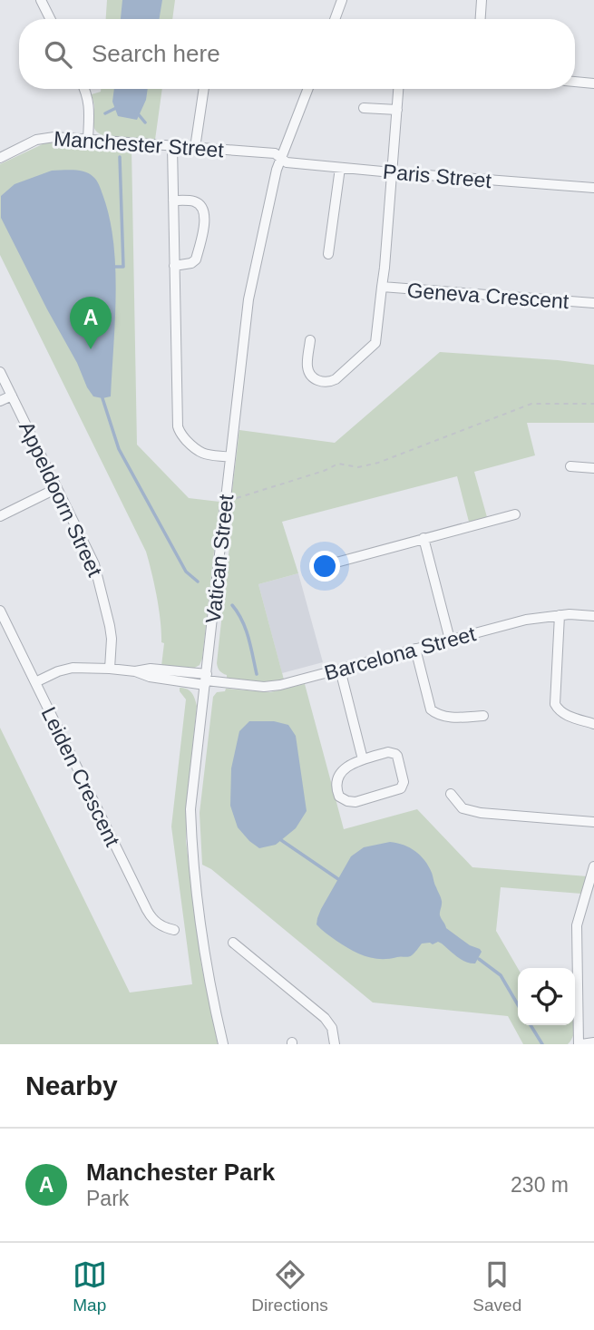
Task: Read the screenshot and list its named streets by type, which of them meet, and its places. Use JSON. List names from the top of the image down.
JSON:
{
  "streets": {
    "street": [
      "Manchester Street",
      "Paris Street",
      "Geneva Crescent",
      "Appeldoorn Street",
      "Vatican Street",
      "Barcelona Street",
      "Leiden Crescent"
    ]
  },
  "crossings": [
    ["Manchester Street", "Paris Street"],
    ["Manchester Street", "Vatican Street"],
    ["Paris Street", "Geneva Crescent"],
    ["Paris Street", "Vatican Street"],
    ["Appeldoorn Street", "Barcelona Street"],
    ["Vatican Street", "Barcelona Street"],
    ["Barcelona Street", "Leiden Crescent"]
  ],
  "page": {
    "search": "Search here",
    "pins": "A",
    "heading": "Nearby",
    "list": [
      {
        "mark": "A",
        "name": "Manchester Park",
        "note": "Park",
        "value": "230 m"
      }
    ],
    "nav": ["Map", "Directions", "Saved"]
  }
}
